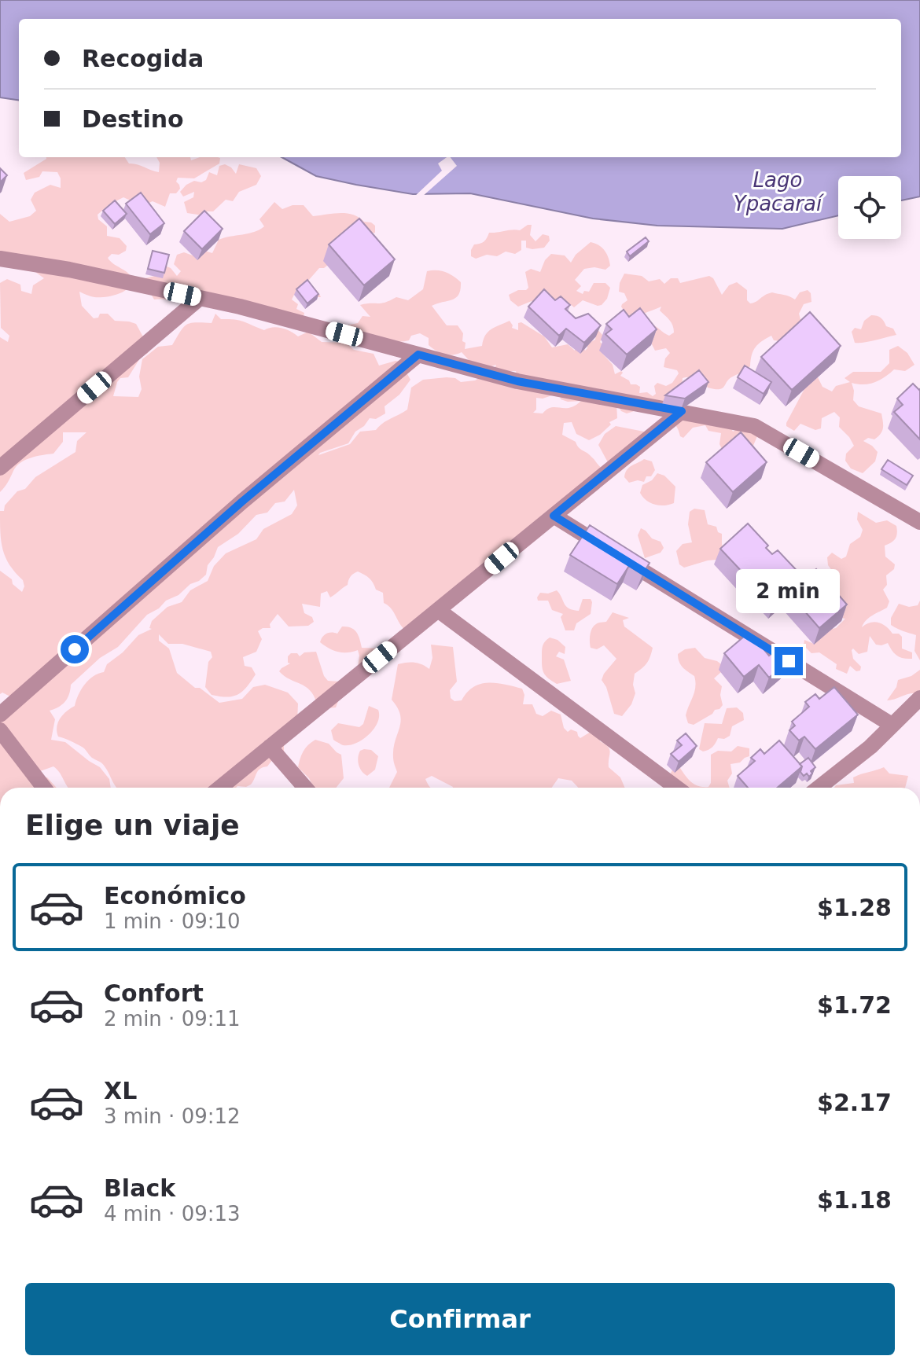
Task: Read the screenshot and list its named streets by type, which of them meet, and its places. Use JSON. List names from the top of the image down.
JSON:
{
  "water": ["Lago Ypacaraí"],
  "page": {
    "banner": ["Recogida", "Destino"],
    "bubble": "2 min",
    "heading": "Elige un viaje",
    "list": [
      {
        "name": "Económico",
        "note": "1 min · 09:10",
        "value": "$1.28"
      },
      {
        "name": "Confort",
        "note": "2 min · 09:11",
        "value": "$1.72"
      },
      {
        "name": "XL",
        "note": "3 min · 09:12",
        "value": "$2.17"
      },
      {
        "name": "Black",
        "note": "4 min · 09:13",
        "value": "$1.18"
      }
    ],
    "buttons": "Confirmar"
  }
}
